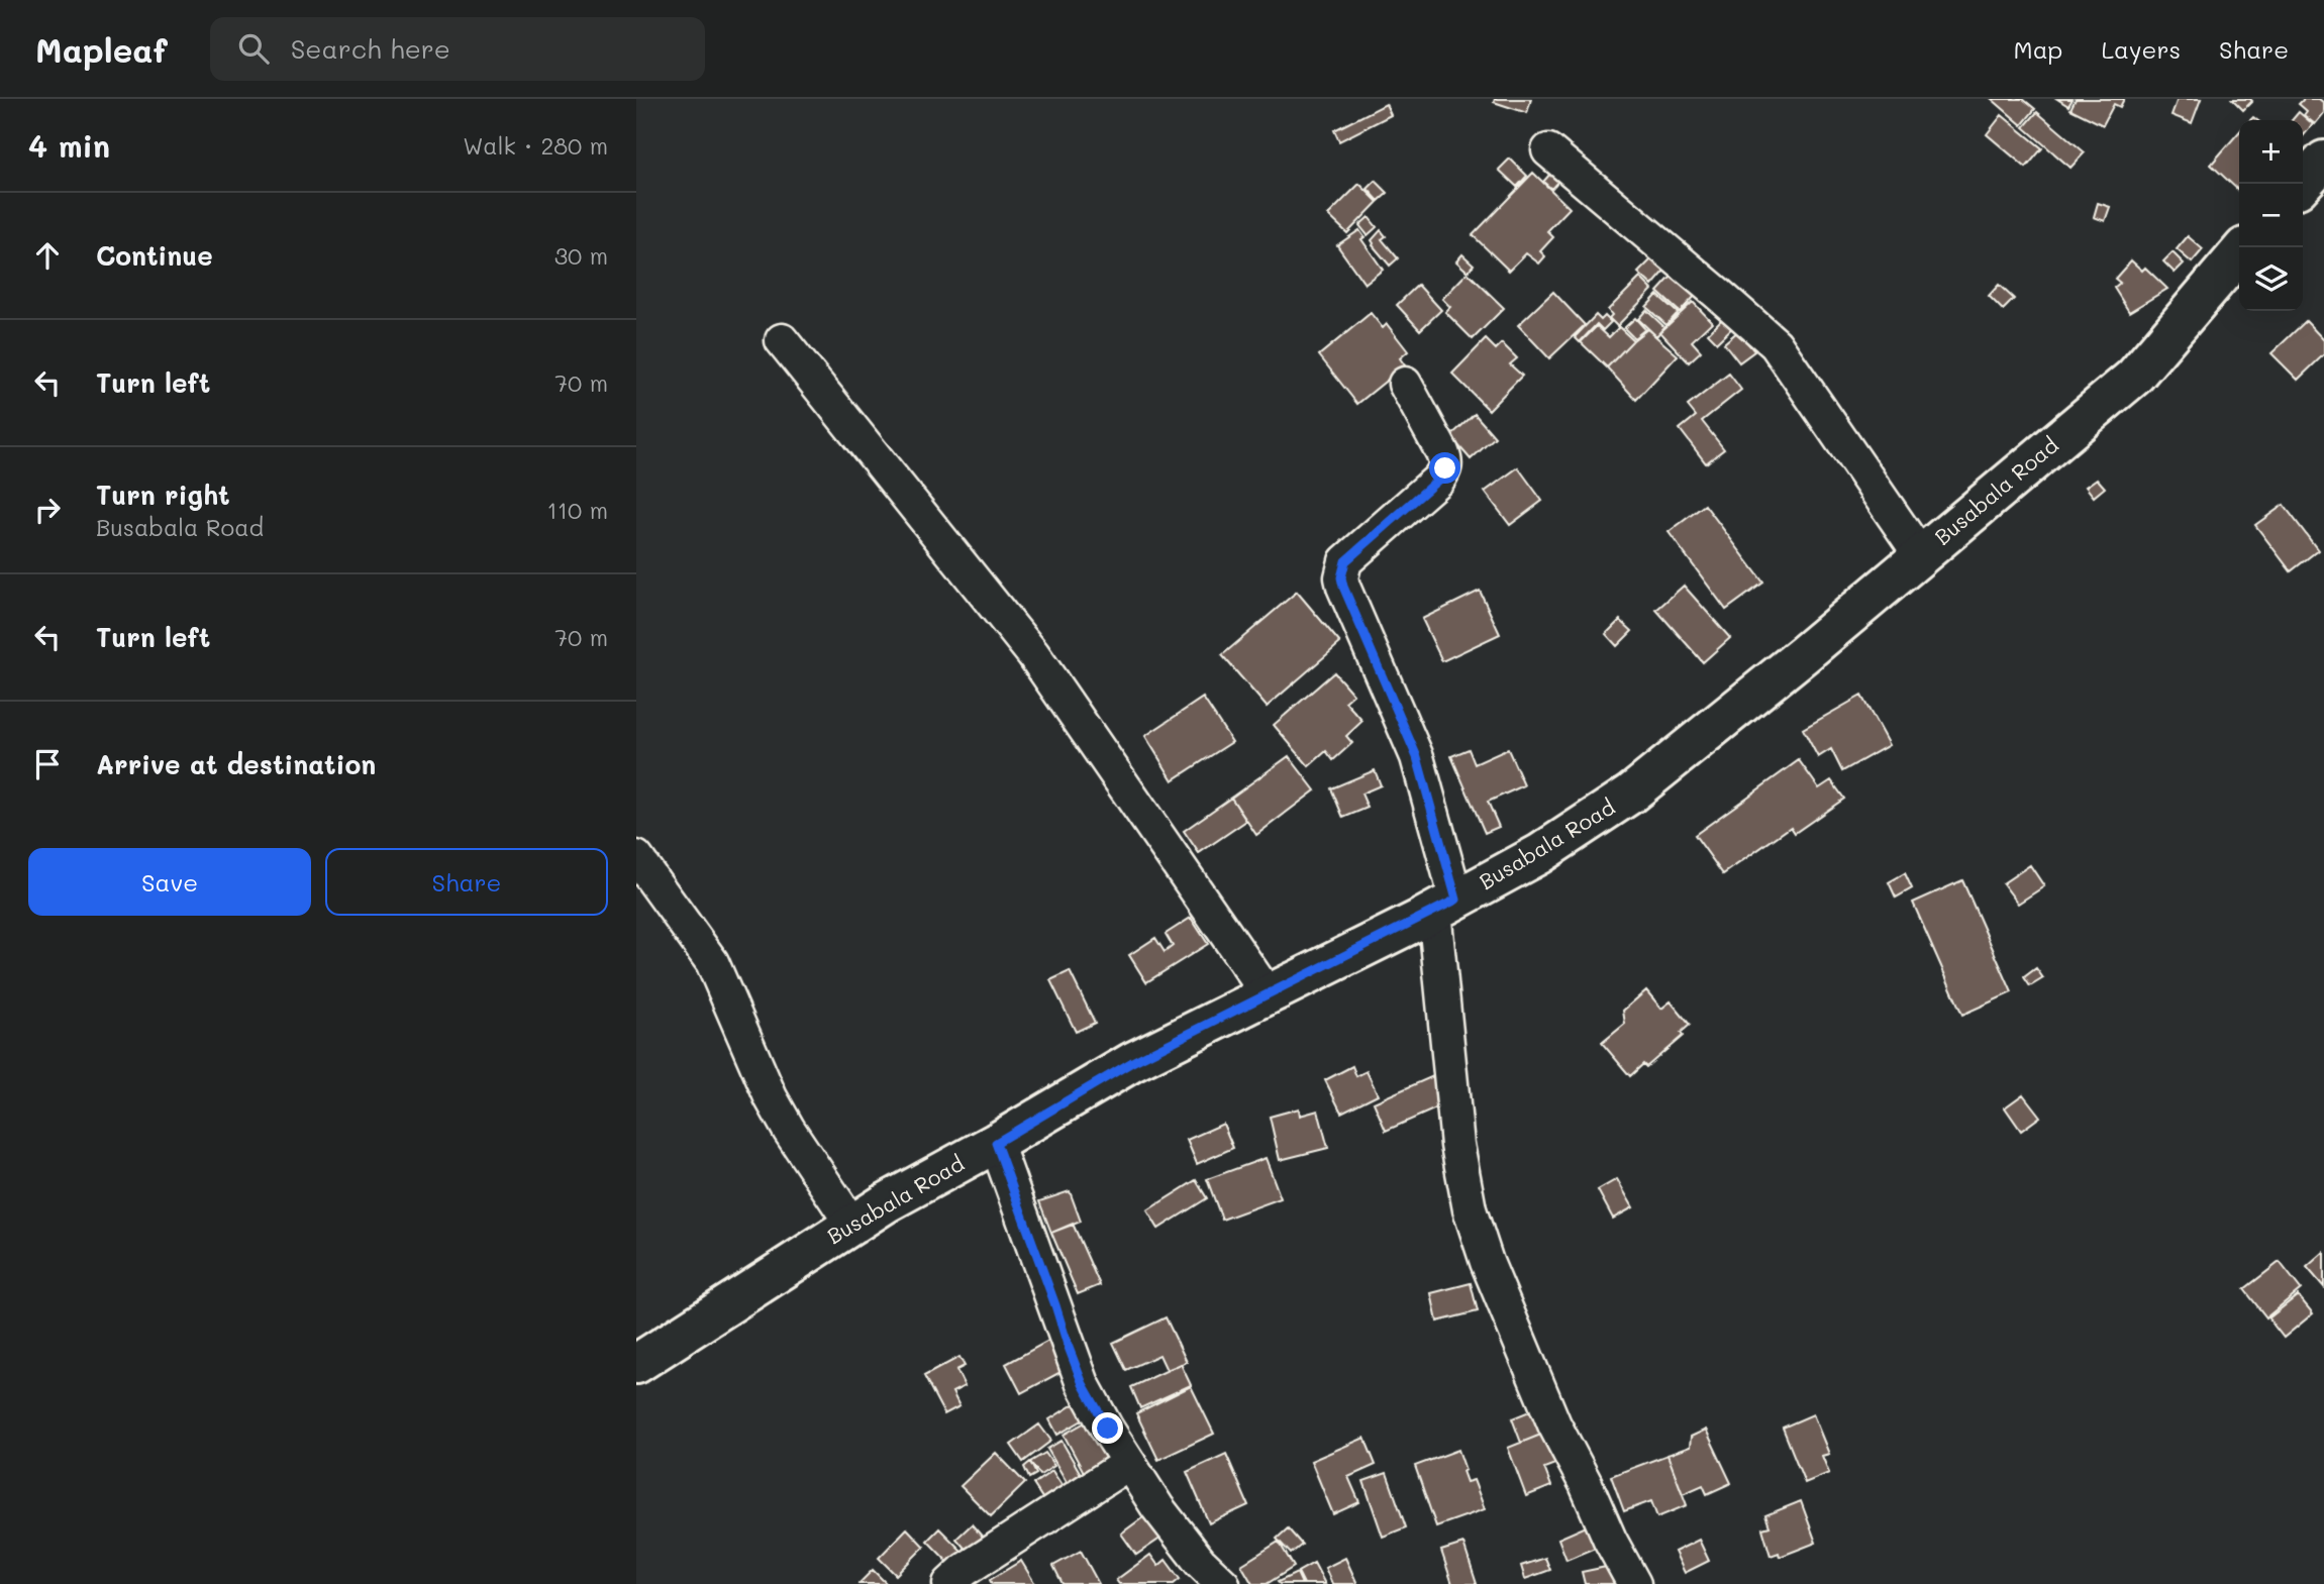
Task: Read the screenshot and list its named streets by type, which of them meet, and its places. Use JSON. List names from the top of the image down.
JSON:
{
  "streets": {
    "street": ["Busabala Road"]
  },
  "page": {
    "header": "Mapleaf",
    "search": "Search here",
    "nav": ["Map", "Layers", "Share"],
    "heading": ["4 min", "Walk · 280 m"],
    "map_buttons": ["+", "−"],
    "list": [
      ["Continue", "30 m"],
      ["Turn left", "70 m"],
      ["Turn right", "Busabala Road", "110 m"],
      ["Turn left", "70 m"],
      "Arrive at destination"
    ],
    "buttons": ["Save", "Share"]
  }
}
